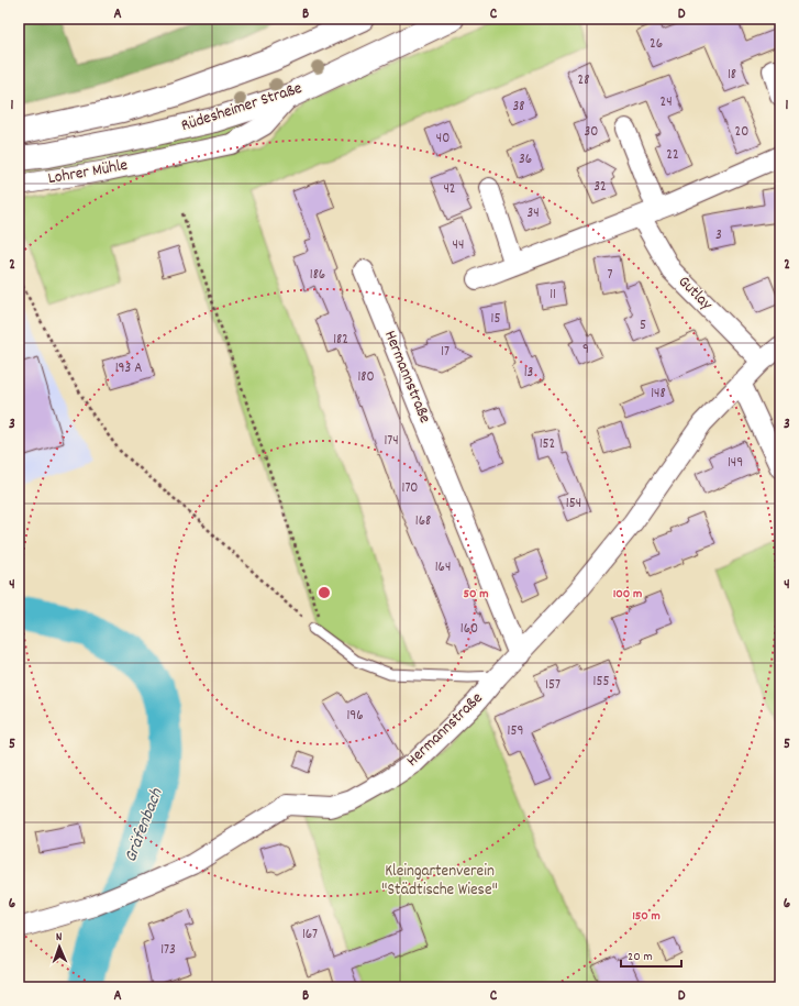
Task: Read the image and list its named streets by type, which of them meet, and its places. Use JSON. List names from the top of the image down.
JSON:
{
  "streets": {
    "main road": ["Rüdesheimer Straße"],
    "street": ["Lohrer Mühle", "Gutlay", "Hermannstraße"]
  },
  "crossings": [
    ["Rüdesheimer Straße", "Lohrer Mühle"],
    ["Gutlay", "Hermannstraße"]
  ],
  "water": ["Gräfenbach"],
  "parks": ["Kleingartenverein \"Städtische Wiese\""],
  "house_numbers": [
    "26",
    "18",
    "28",
    "24",
    "38",
    "30",
    "20",
    "40",
    "22",
    "36",
    "32",
    "42",
    "34",
    "3",
    "44",
    "186",
    "7",
    "11",
    "15",
    "5",
    "182",
    "9",
    "17",
    "193 A",
    "13",
    "180",
    "148",
    "174",
    "152",
    "149",
    "170",
    "154",
    "168",
    "164",
    "160",
    "155",
    "157",
    "196",
    "159",
    "167",
    "173"
  ],
  "scale_bar": "20 m",
  "north": "top",
  "grid": {
    "columns": [
      "A",
      "B",
      "C",
      "D"
    ],
    "rows": [
      "1",
      "2",
      "3",
      "4",
      "5",
      "6"
    ]
  },
  "rings": ["50 m", "100 m", "150 m"]
}
